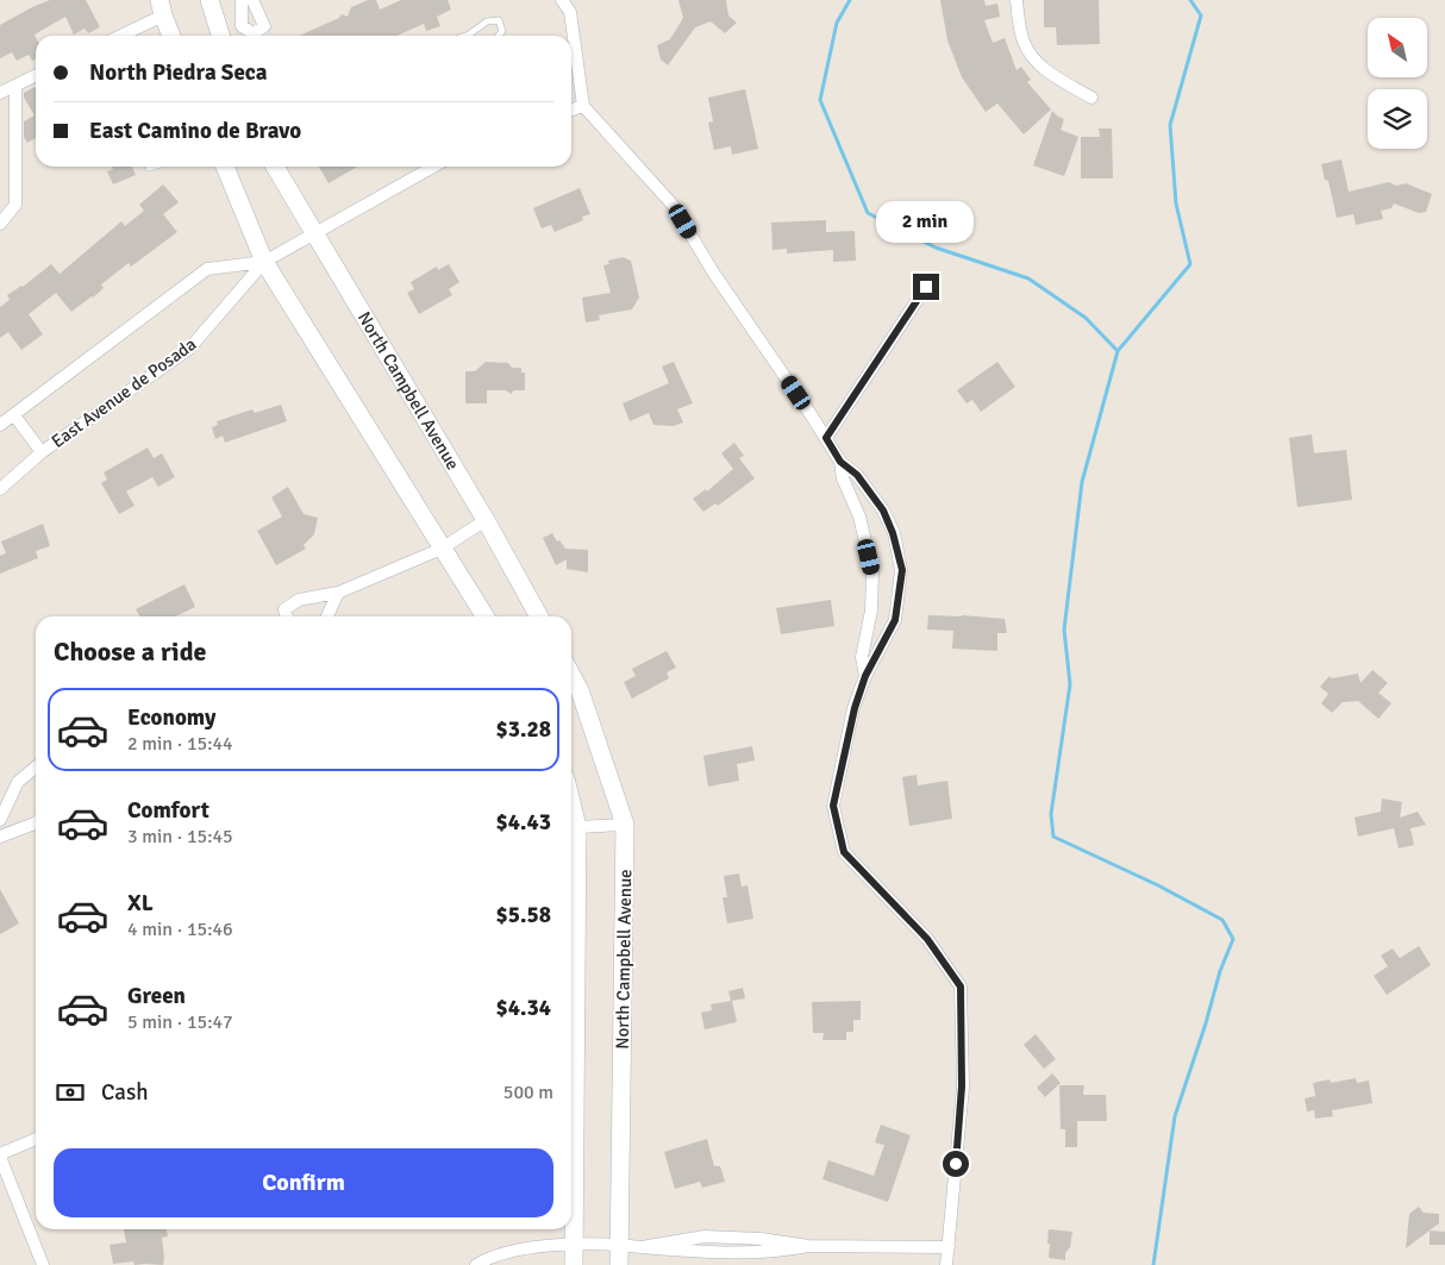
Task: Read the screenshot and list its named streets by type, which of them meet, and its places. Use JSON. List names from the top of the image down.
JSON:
{
  "streets": {
    "main road": ["North Campbell Avenue"],
    "street": ["East Avenue de Posada"]
  },
  "crossings": [
    ["North Campbell Avenue", "East Avenue de Posada"]
  ],
  "north": "top left",
  "page": {
    "banner": ["North Piedra Seca", "East Camino de Bravo"],
    "bubble": "2 min",
    "heading": "Choose a ride",
    "list": [
      {
        "name": "Economy",
        "note": "2 min · 15:44",
        "value": "$3.28"
      },
      {
        "name": "Comfort",
        "note": "3 min · 15:45",
        "value": "$4.43"
      },
      {
        "name": "XL",
        "note": "4 min · 15:46",
        "value": "$5.58"
      },
      {
        "name": "Green",
        "note": "5 min · 15:47",
        "value": "$4.34"
      }
    ],
    "pay": ["Cash", "500 m"],
    "buttons": "Confirm"
  }
}
